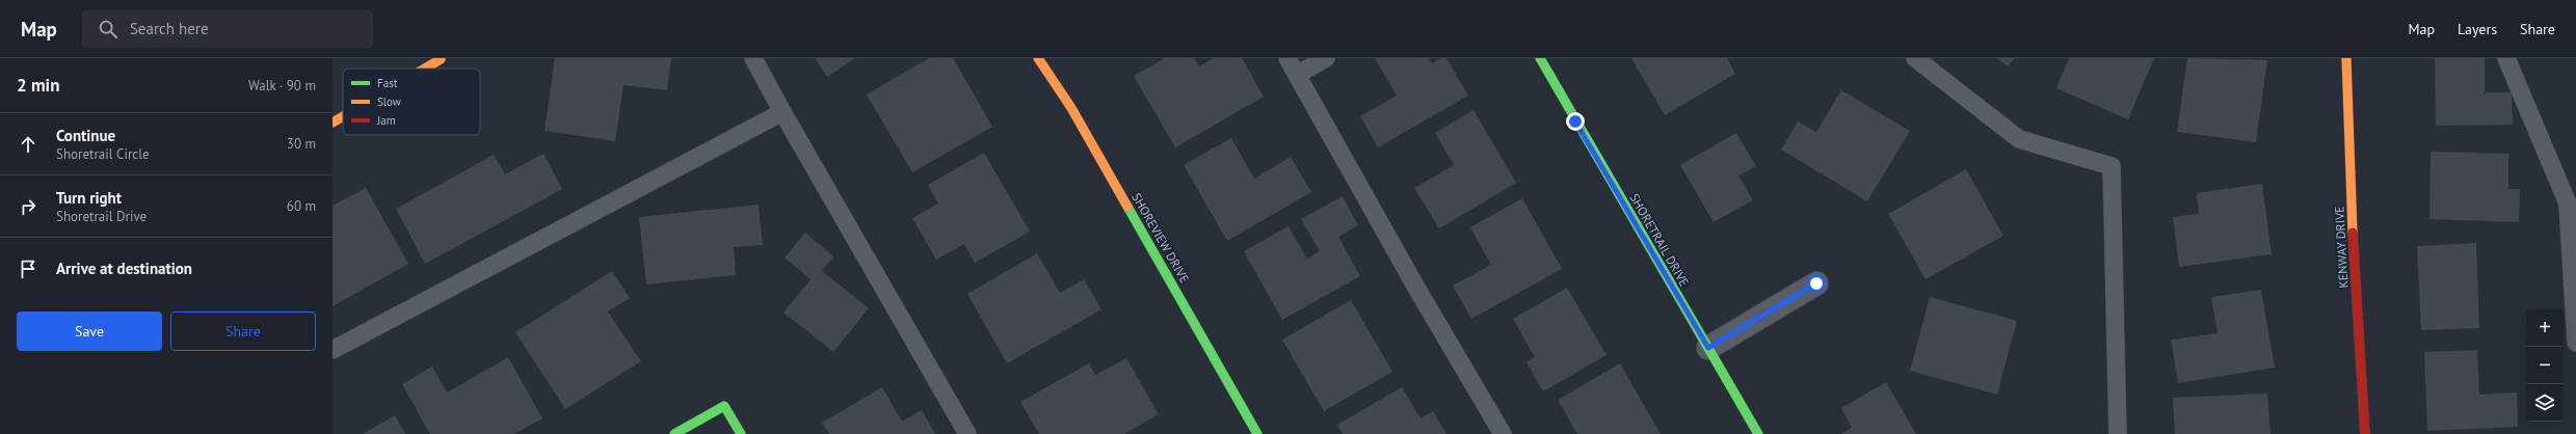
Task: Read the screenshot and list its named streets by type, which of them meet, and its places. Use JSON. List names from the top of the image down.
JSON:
{
  "streets": {
    "street": ["SHOREVIEW DRIVE", "SHORETRAIL DRIVE", "KENWAY DRIVE"]
  },
  "legend": ["Fast", "Slow", "Jam"],
  "page": {
    "header": "Map",
    "search": "Search here",
    "nav": ["Map", "Layers", "Share"],
    "heading": ["2 min", "Walk · 90 m"],
    "list": [
      ["Continue", "Shoretrail Circle", "30 m"],
      ["Turn right", "Shoretrail Drive", "60 m"],
      "Arrive at destination"
    ],
    "buttons": ["Save", "Share"],
    "map_buttons": ["+", "−"]
  }
}
